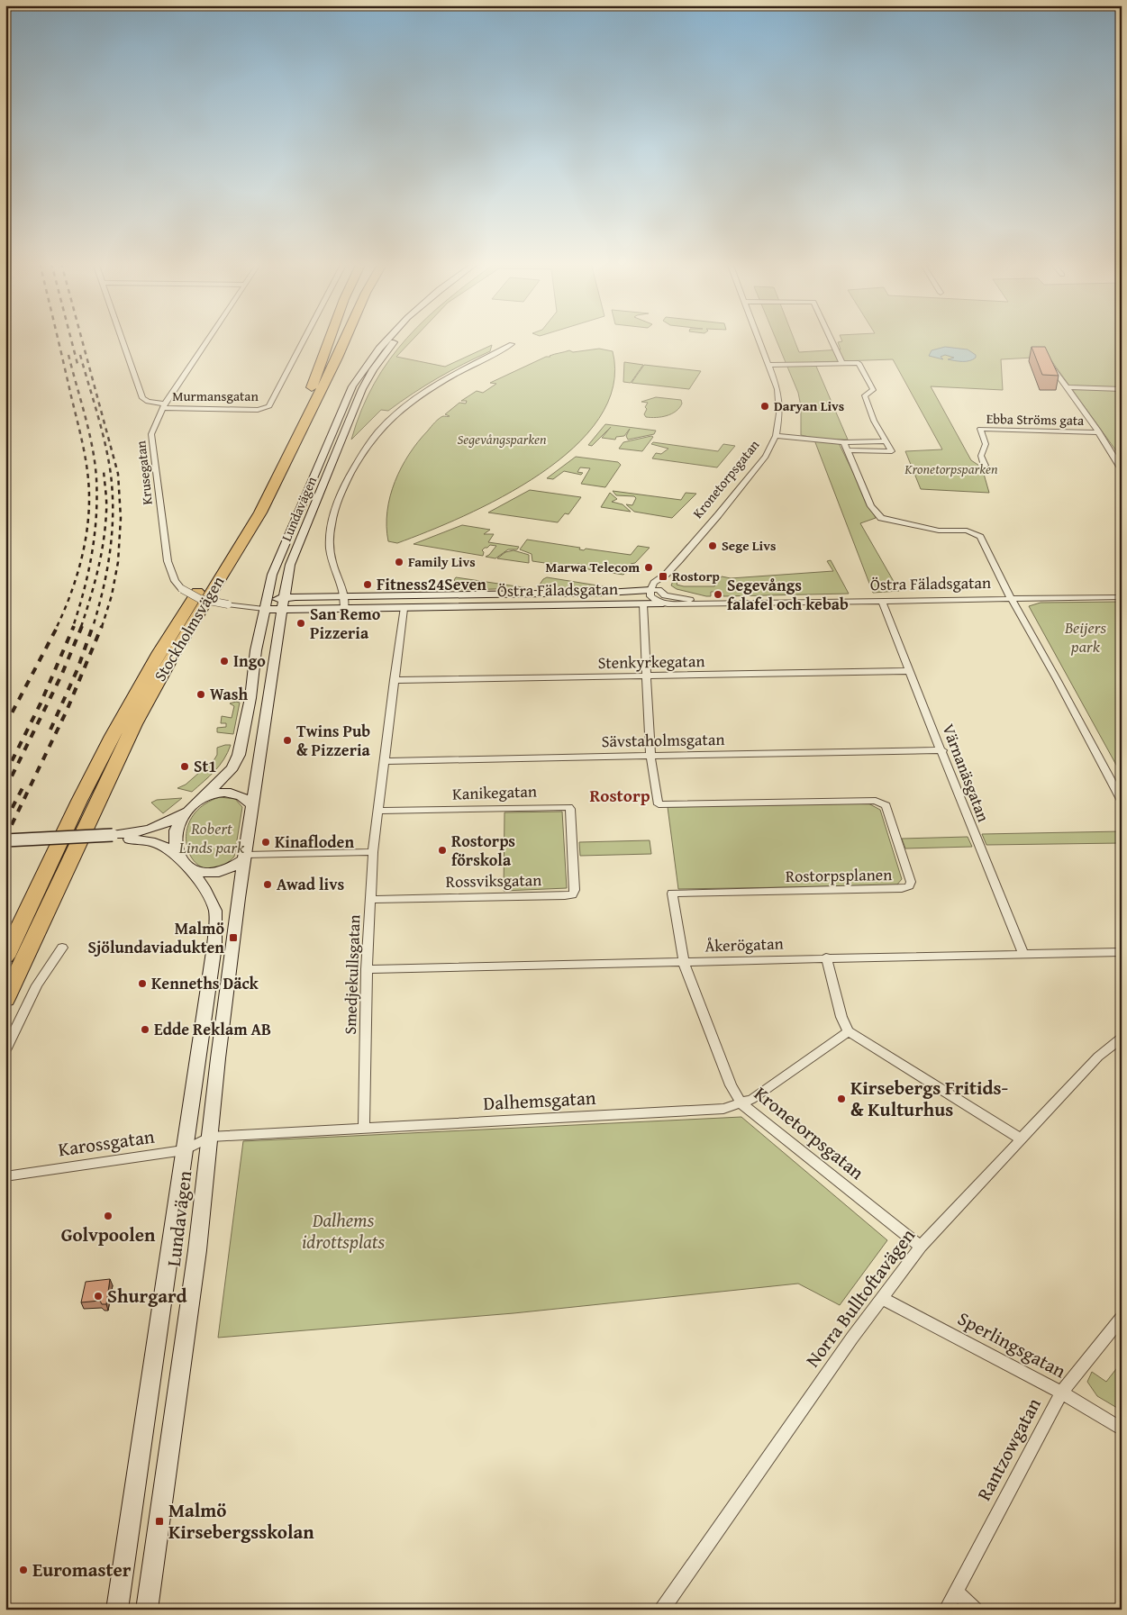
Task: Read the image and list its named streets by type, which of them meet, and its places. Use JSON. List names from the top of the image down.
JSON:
{
  "streets": {
    "highway": ["Stockholmsvägen"],
    "main road": ["Lundavägen", "Östra Fäladsgatan"],
    "street": [
      "Murmansgatan",
      "Ebba Ströms gata",
      "Krusegatan",
      "Kronetorpsgatan",
      "Stenkyrkegatan",
      "Sävstaholmsgatan",
      "Värnanäsgatan",
      "Kanikegatan",
      "Rostorpsplanen",
      "Rossviksgatan",
      "Åkerögatan",
      "Smedjekullsgatan",
      "Dalhemsgatan",
      "Karossgatan",
      "Norra Bulltoftavägen",
      "Sperlingsgatan",
      "Rantzowgatan"
    ]
  },
  "crossings": [
    ["Murmansgatan", "Krusegatan"],
    ["Krusegatan", "Lundavägen"],
    ["Krusegatan", "Östra Fäladsgatan"],
    ["Kronetorpsgatan", "Östra Fäladsgatan"],
    ["Kronetorpsgatan", "Rostorpsplanen"],
    ["Kronetorpsgatan", "Åkerögatan"],
    ["Kronetorpsgatan", "Dalhemsgatan"],
    ["Kronetorpsgatan", "Norra Bulltoftavägen"],
    ["Lundavägen", "Östra Fäladsgatan"],
    ["Lundavägen", "Dalhemsgatan"],
    ["Lundavägen", "Karossgatan"],
    ["Östra Fäladsgatan", "Värnanäsgatan"],
    ["Östra Fäladsgatan", "Smedjekullsgatan"],
    ["Stenkyrkegatan", "Värnanäsgatan"],
    ["Stenkyrkegatan", "Smedjekullsgatan"],
    ["Sävstaholmsgatan", "Värnanäsgatan"],
    ["Sävstaholmsgatan", "Rostorpsplanen"],
    ["Sävstaholmsgatan", "Smedjekullsgatan"],
    ["Värnanäsgatan", "Åkerögatan"],
    ["Kanikegatan", "Rossviksgatan"],
    ["Kanikegatan", "Smedjekullsgatan"],
    ["Rossviksgatan", "Smedjekullsgatan"],
    ["Åkerögatan", "Smedjekullsgatan"],
    ["Smedjekullsgatan", "Dalhemsgatan"],
    ["Dalhemsgatan", "Karossgatan"],
    ["Norra Bulltoftavägen", "Sperlingsgatan"],
    ["Sperlingsgatan", "Rantzowgatan"]
  ],
  "districts": ["Rostorp"],
  "parks": [
    "Segevångsparken",
    "Kronetorpsparken",
    "Beijers park",
    "Robert Linds park",
    "Dalhems idrottsplats"
  ],
  "places": {
    "other": [
      "Daryan Livs",
      "Sege Livs",
      "Family Livs",
      "Marwa Telecom",
      "Fitness24Seven",
      "Segevångs falafel och kebab",
      "San Remo Pizzeria",
      "Ingo",
      "Wash",
      "Twins Pub & Pizzeria",
      "St1",
      "Kinafloden",
      "Rostorps förskola",
      "Awad livs",
      "Kenneths Däck",
      "Edde Reklam AB",
      "Kirsebergs Fritids- & Kulturhus",
      "Golvpoolen",
      "Shurgard",
      "Euromaster"
    ],
    "transit": ["Rostorp", "Malmö Sjölundaviadukten", "Malmö Kirsebergsskolan"]
  }
}
